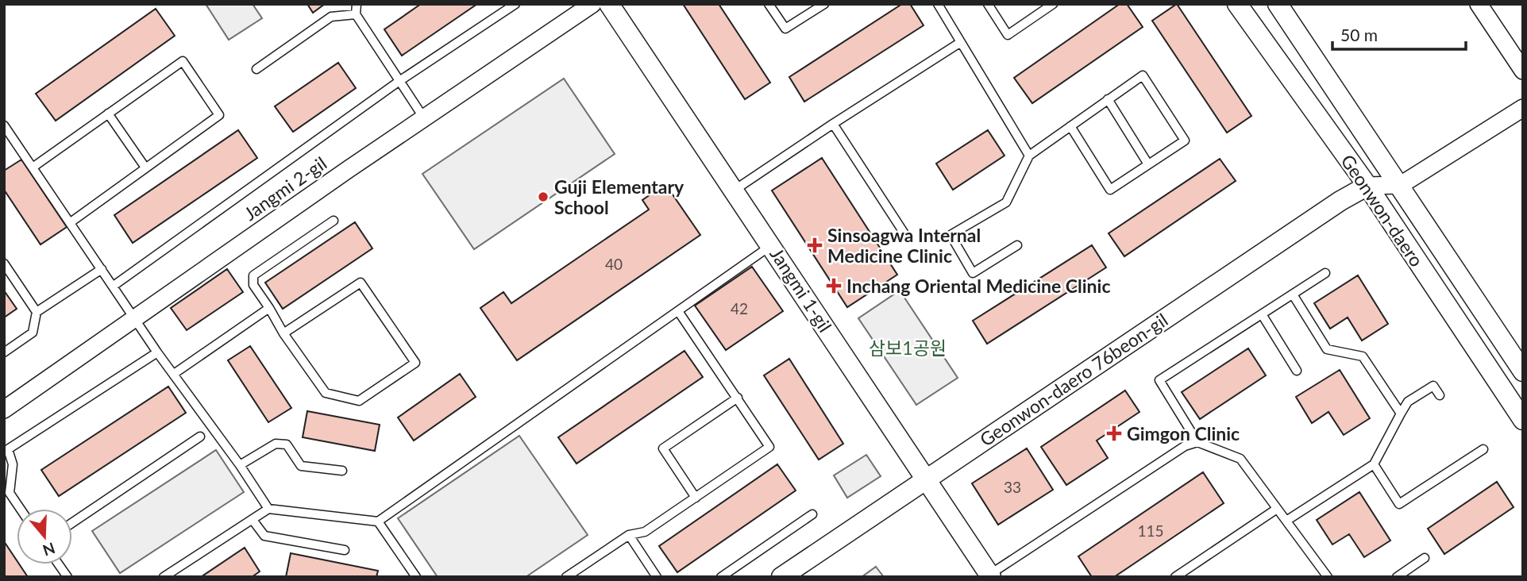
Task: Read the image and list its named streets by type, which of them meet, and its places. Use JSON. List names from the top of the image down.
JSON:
{
  "streets": {
    "street": [
      "Jangmi 2-gil",
      "Geonwon-daero",
      "Jangmi 1-gil",
      "Geonwon-daero 76beon-gil"
    ]
  },
  "crossings": [
    ["Geonwon-daero", "Geonwon-daero 76beon-gil"],
    ["Jangmi 1-gil", "Geonwon-daero 76beon-gil"]
  ],
  "parks": ["삼보1공원"],
  "places": {
    "other": ["Guji Elementary School"],
    "health": ["Sinsoagwa Internal Medicine Clinic", "Inchang Oriental Medicine Clinic", "Gimgon Clinic"]
  },
  "house_numbers": [
    "40",
    "42",
    "33",
    "115"
  ],
  "scale_bar": "50 m",
  "north": "bottom"
}
